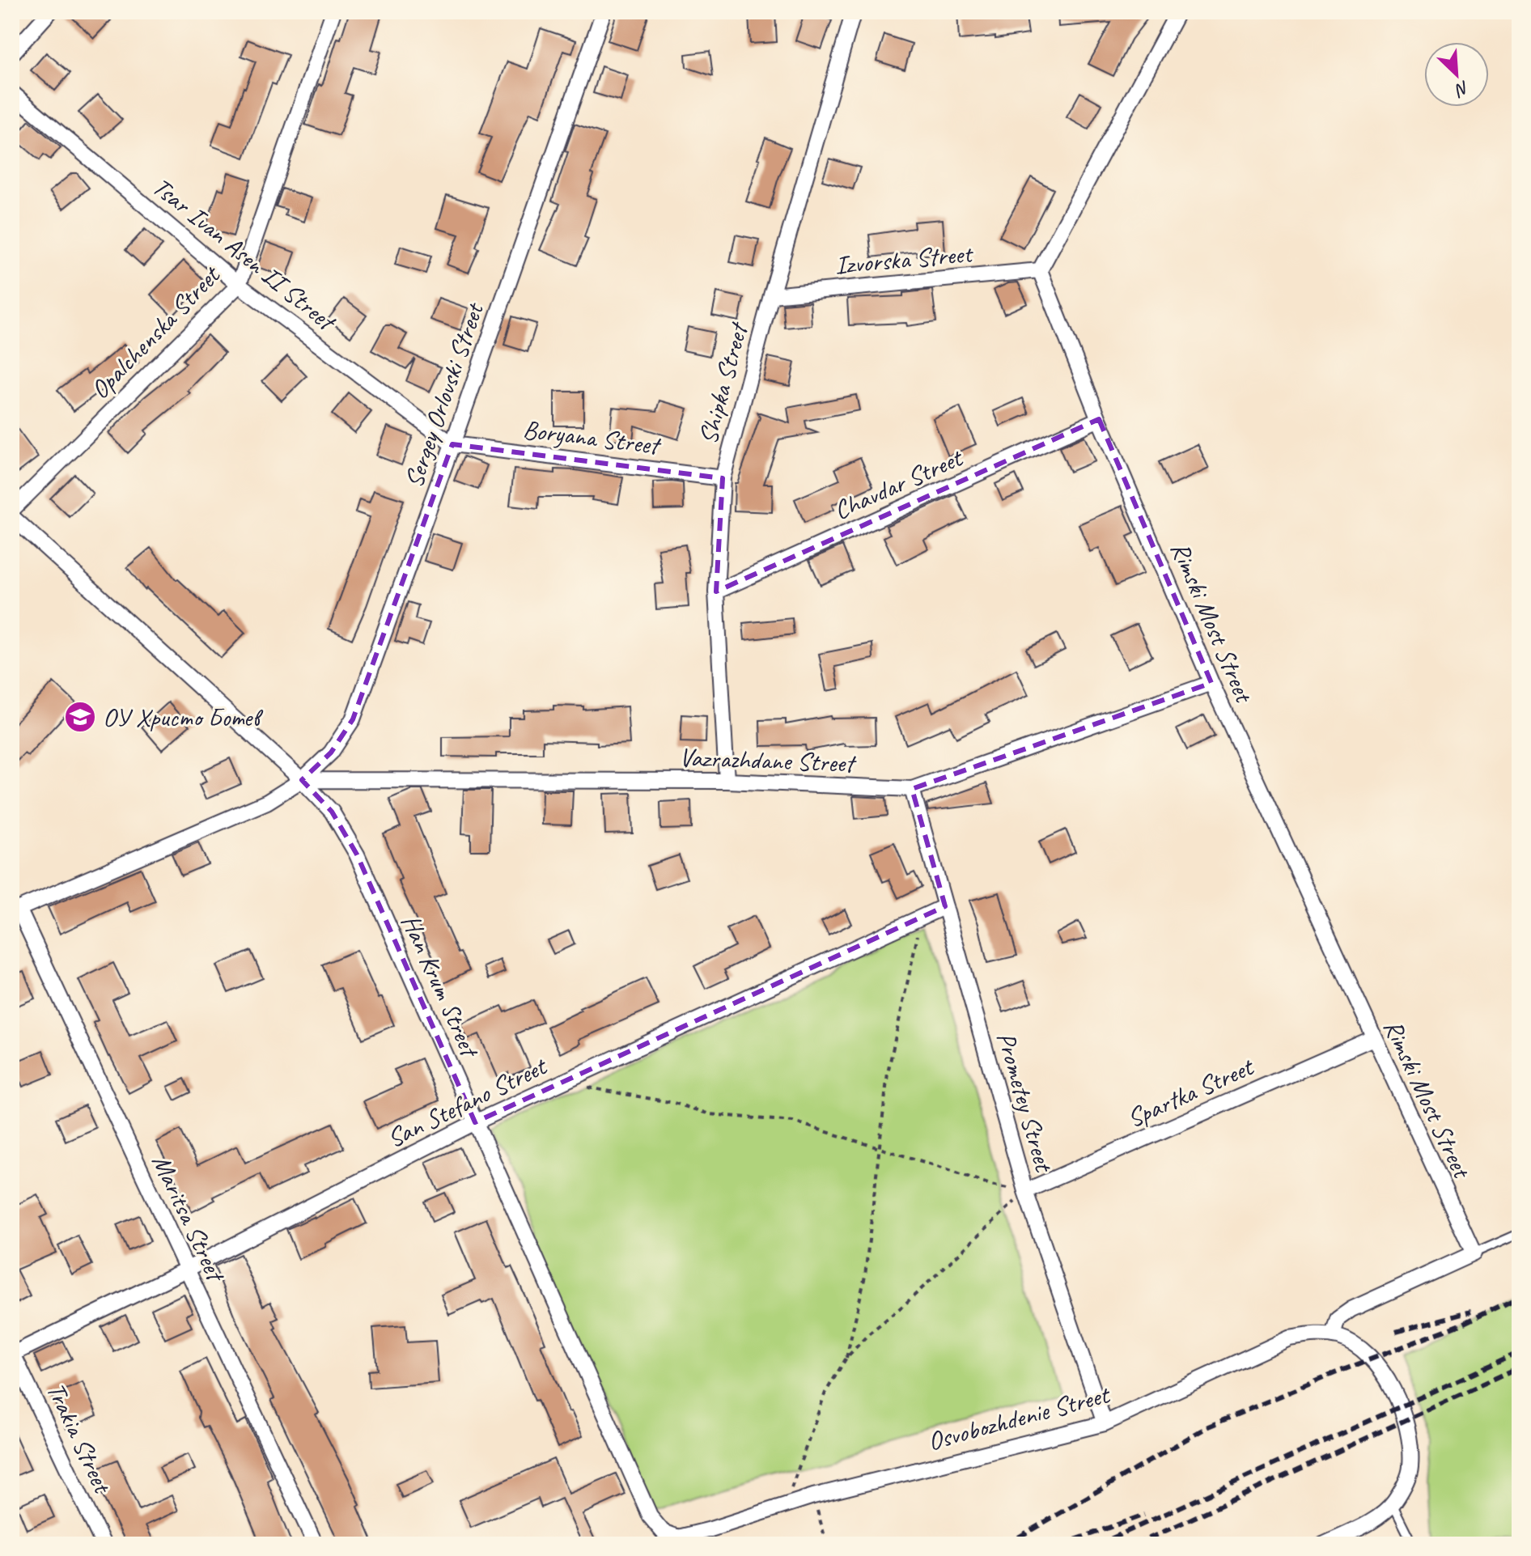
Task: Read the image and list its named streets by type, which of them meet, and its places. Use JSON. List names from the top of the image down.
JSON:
{
  "streets": {
    "street": [
      "Tsar Ivan Asen II Street",
      "Izvorska Street",
      "Opalchenska Street",
      "Shipka Street",
      "Sergey Orlovski Street",
      "Boryana Street",
      "Chavdar Street",
      "Rimski Most Street",
      "Vazrazhdane Street",
      "Han Krum Street",
      "Spartka Street",
      "Prometey Street",
      "San Stefano Street",
      "Maritsa Street",
      "Osvobozhdenie Street",
      "Trakia Street"
    ]
  },
  "crossings": [
    ["Tsar Ivan Asen II Street", "Opalchenska Street"],
    ["Tsar Ivan Asen II Street", "Sergey Orlovski Street"],
    ["Tsar Ivan Asen II Street", "Boryana Street"],
    ["Izvorska Street", "Shipka Street"],
    ["Izvorska Street", "Rimski Most Street"],
    ["Shipka Street", "Boryana Street"],
    ["Shipka Street", "Chavdar Street"],
    ["Shipka Street", "Vazrazhdane Street"],
    ["Sergey Orlovski Street", "Boryana Street"],
    ["Sergey Orlovski Street", "Vazrazhdane Street"],
    ["Sergey Orlovski Street", "Han Krum Street"],
    ["Sergey Orlovski Street", "Maritsa Street"],
    ["Chavdar Street", "Rimski Most Street"],
    ["Rimski Most Street", "Vazrazhdane Street"],
    ["Rimski Most Street", "Spartka Street"],
    ["Vazrazhdane Street", "Han Krum Street"],
    ["Vazrazhdane Street", "Prometey Street"],
    ["Han Krum Street", "San Stefano Street"],
    ["Han Krum Street", "Osvobozhdenie Street"],
    ["Spartka Street", "Prometey Street"],
    ["Prometey Street", "San Stefano Street"],
    ["Prometey Street", "Osvobozhdenie Street"],
    ["San Stefano Street", "Maritsa Street"],
    ["San Stefano Street", "Trakia Street"]
  ],
  "places": {
    "school or university": ["ОУ Христо Ботев"]
  },
  "north": "bottom right"
}
